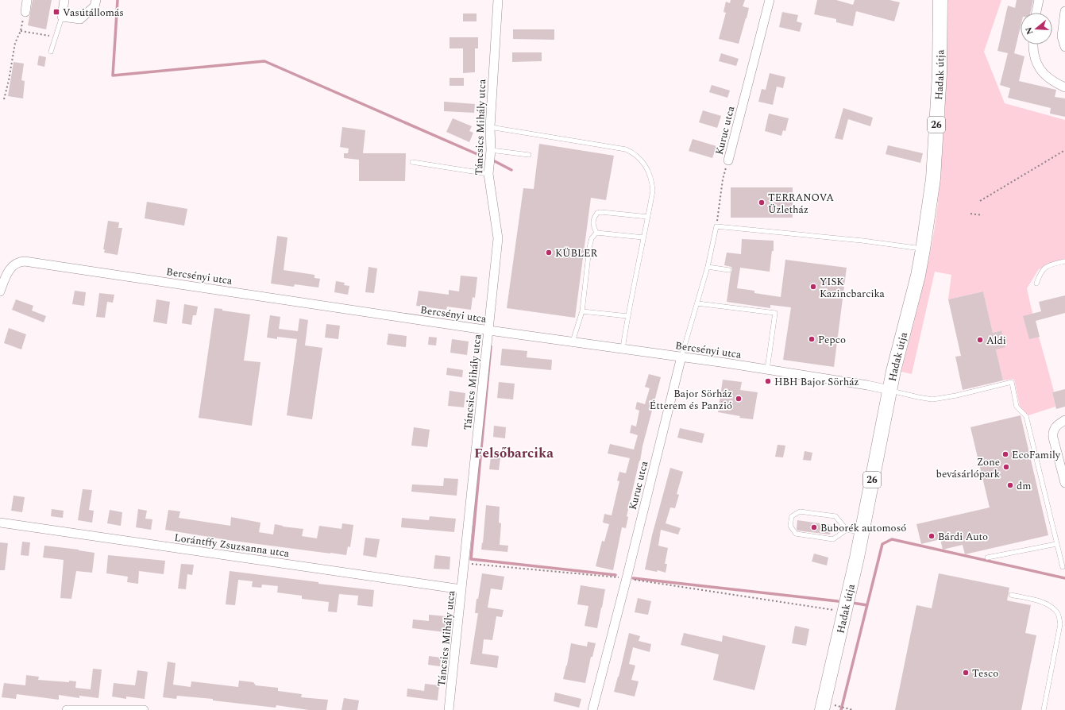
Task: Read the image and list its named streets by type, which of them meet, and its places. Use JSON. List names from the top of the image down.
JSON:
{
  "streets": {
    "main road": ["Hadak útja", "26"],
    "street": [
      "Táncsics Mihály utca",
      "Kuruc utca",
      "Bercsényi utca",
      "Lorántffy Zsuzsanna utca"
    ]
  },
  "crossings": [
    ["Hadak útja", "Bercsényi utca"],
    ["Táncsics Mihály utca", "Bercsényi utca"],
    ["Táncsics Mihály utca", "Lorántffy Zsuzsanna utca"],
    ["Kuruc utca", "Bercsényi utca"]
  ],
  "districts": ["Felsőbarcika"],
  "places": {
    "transit": ["Vasútállomás"],
    "other": [
      "TERRANOVA Üzletház",
      "KÜBLER",
      "YISK Kazincbarcika",
      "Pepco",
      "Aldi",
      "HBH Bajor Sörház",
      "Bajor Sörház Étterem és Panzió",
      "EcoFamily",
      "Zone bevásárlópark",
      "dm",
      "Buborék automosó",
      "Bárdi Auto",
      "Tesco"
    ]
  },
  "north": "left"
}
